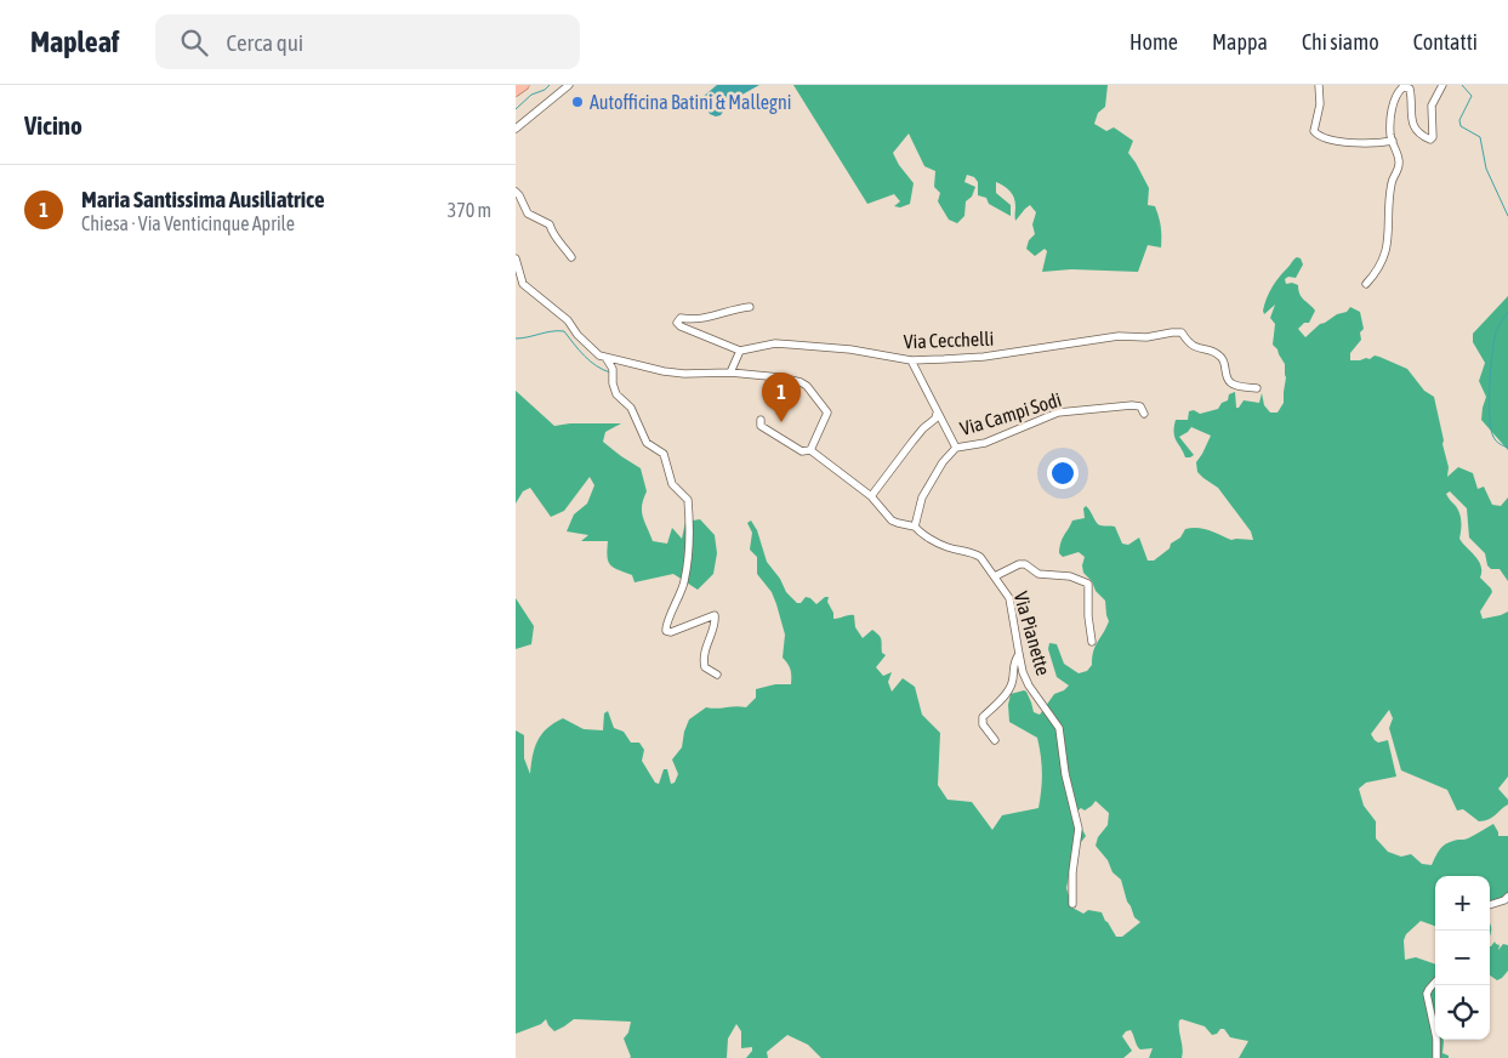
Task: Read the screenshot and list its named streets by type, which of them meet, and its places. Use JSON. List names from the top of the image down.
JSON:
{
  "streets": {
    "street": ["Via Cecchelli", "Via Campi Sodi", "Via Pianette"]
  },
  "places": ["Autofficina Batini & Mallegni"],
  "page": {
    "header": "Mapleaf",
    "search": "Cerca qui",
    "nav": [
      "Home",
      "Mappa",
      "Chi siamo",
      "Contatti"
    ],
    "heading": "Vicino",
    "list": [
      {
        "mark": "1",
        "name": "Maria Santissima Ausiliatrice",
        "note": "Chiesa · Via Venticinque Aprile",
        "value": "370 m"
      }
    ],
    "pins": "1",
    "map_buttons": ["+", "−"]
  }
}
